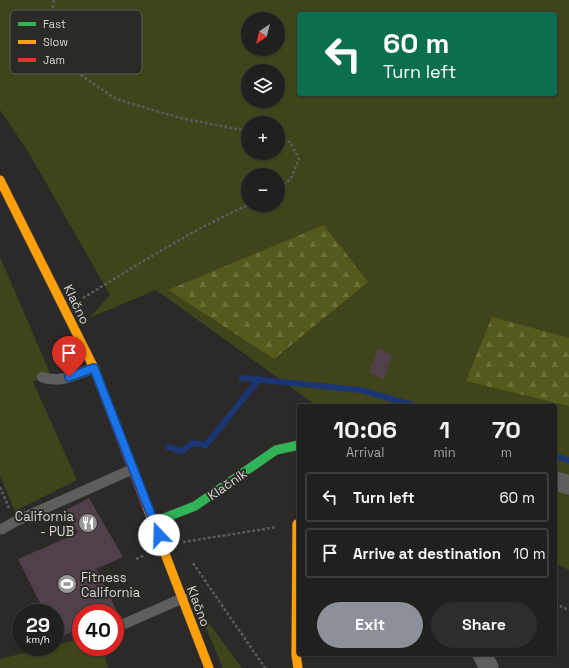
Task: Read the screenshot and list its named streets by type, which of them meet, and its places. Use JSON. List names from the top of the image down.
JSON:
{
  "streets": {
    "street": ["Klačno", "Klačník"]
  },
  "crossings": [
    ["Klačno", "Klačník"]
  ],
  "places": {
    "restaurant": ["California - PUB"],
    "sports": ["Fitness California"]
  },
  "legend": ["Fast", "Slow", "Jam"],
  "north": "bottom left",
  "page": {
    "map_buttons": ["+", "−"],
    "turn": ["60 m", "Turn left"],
    "eta": [
      "10:06",
      "Arrival",
      "1",
      "min",
      "70",
      "m"
    ],
    "list": [
      {
        "name": "Turn left",
        "value": "60 m"
      },
      {
        "name": "Arrive at destination",
        "value": "10 m"
      }
    ],
    "buttons": ["Exit", "Share"],
    "speed": "29 km/h",
    "limit": "40"
  }
}
